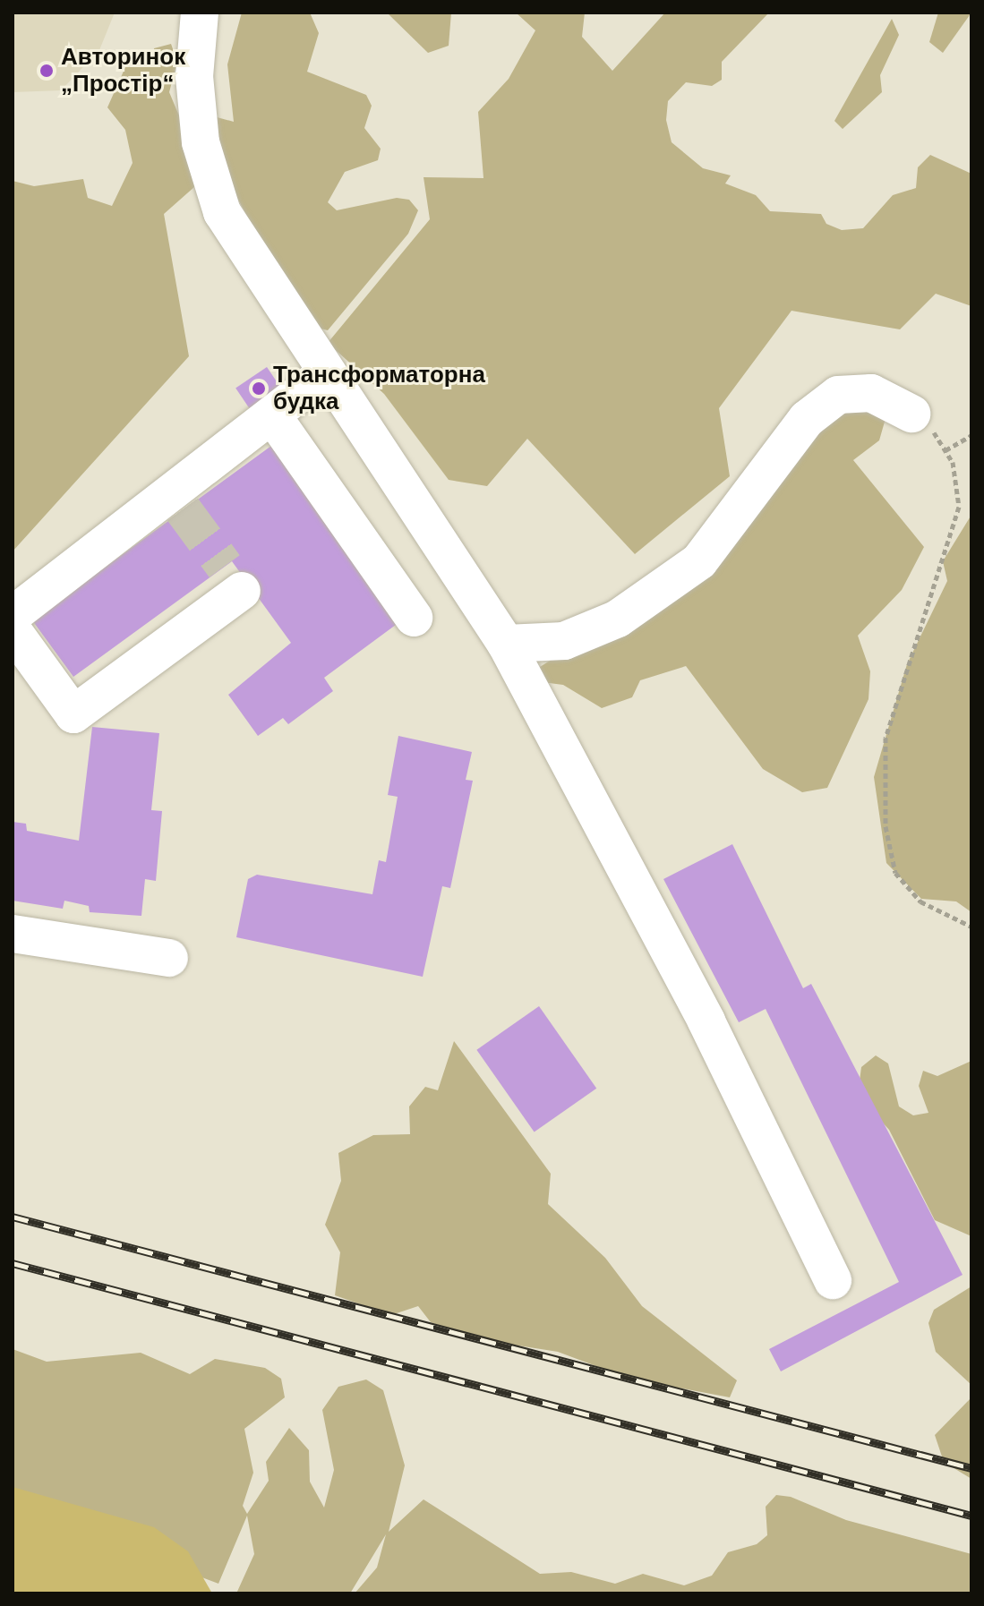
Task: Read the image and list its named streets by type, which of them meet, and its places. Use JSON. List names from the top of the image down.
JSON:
{
  "places": ["Авторинок „Простір“", "Трансформаторна будка"]
}
